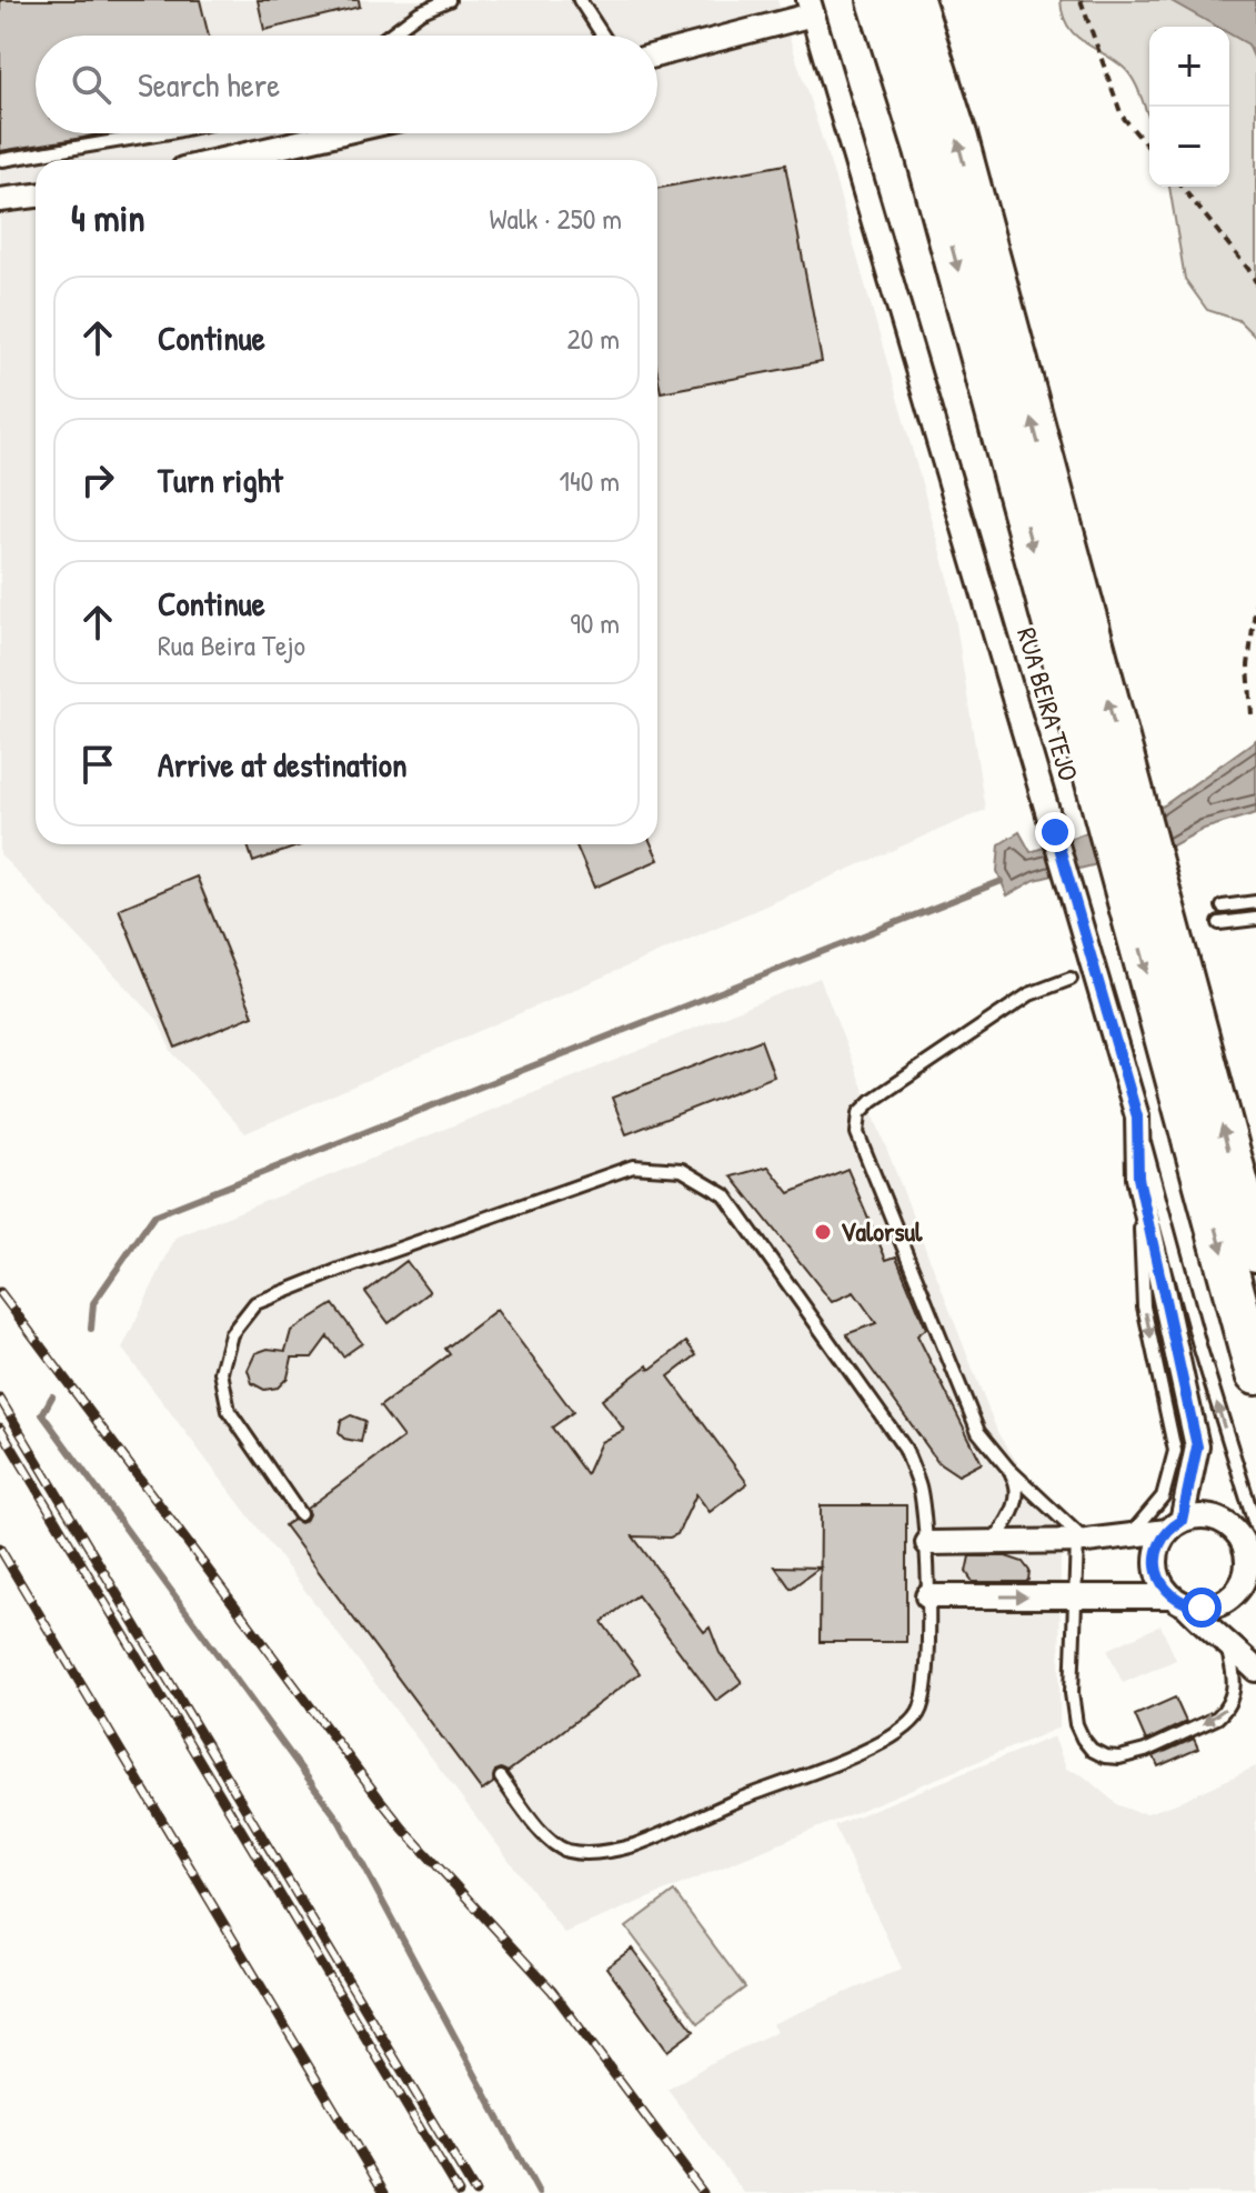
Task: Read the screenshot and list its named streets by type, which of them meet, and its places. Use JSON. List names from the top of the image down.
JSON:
{
  "streets": {
    "street": ["RUA BEIRA TEJO"]
  },
  "places": ["Valorsul"],
  "page": {
    "map_buttons": ["+", "−"],
    "search": "Search here",
    "heading": ["4 min", "Walk · 250 m"],
    "list": [
      ["Continue", "20 m"],
      ["Turn right", "140 m"],
      ["Continue", "Rua Beira Tejo", "90 m"],
      "Arrive at destination"
    ]
  }
}
